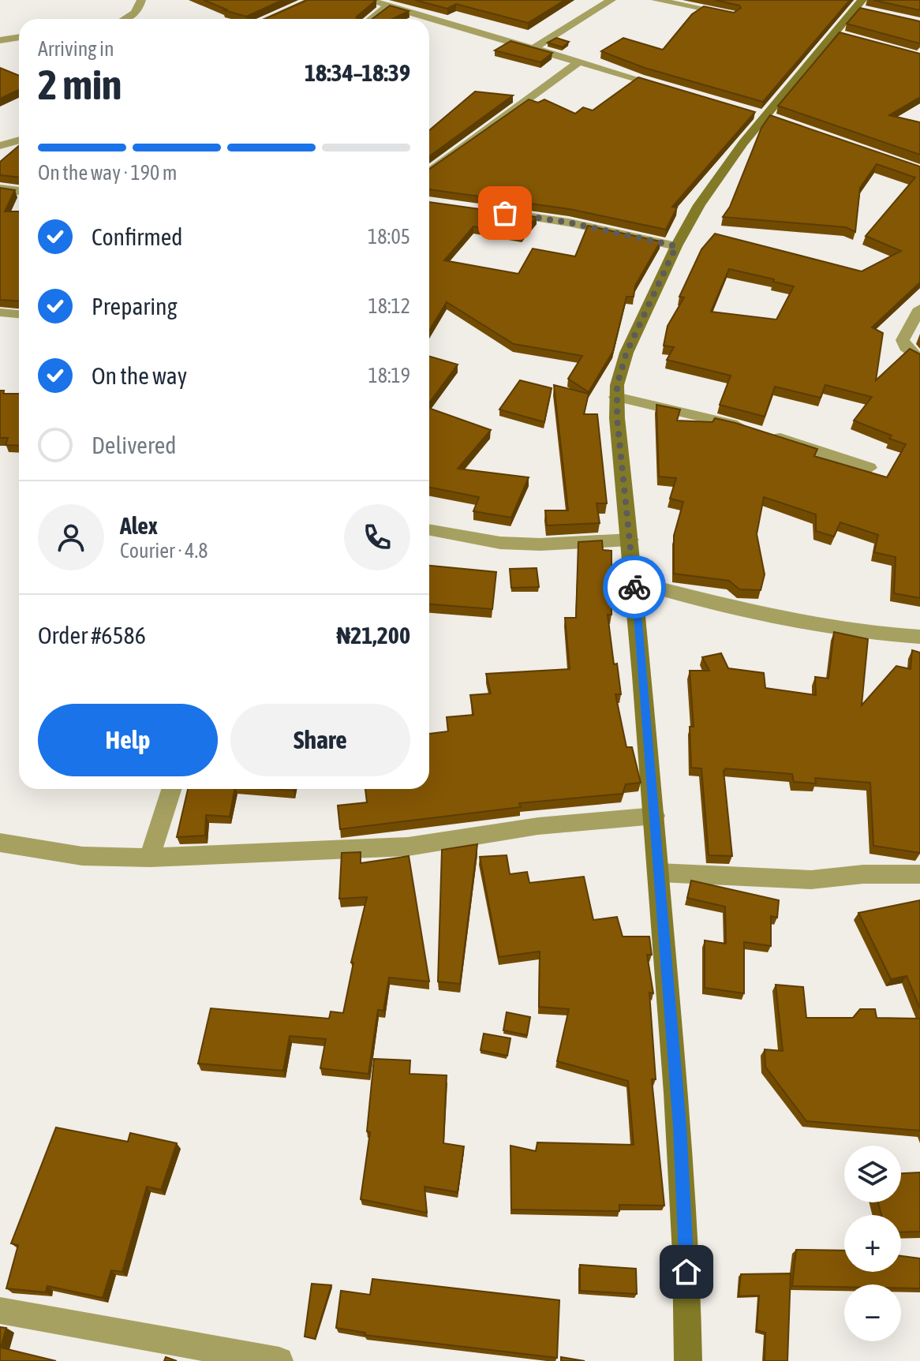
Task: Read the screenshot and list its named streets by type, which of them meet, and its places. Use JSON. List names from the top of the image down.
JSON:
{
  "page": {
    "heading": ["2 min", "Arriving in", "18:34–18:39"],
    "panel": [
      "Alex",
      "Courier · 4.8",
      "Order #6586",
      "₦21,200"
    ],
    "bar": "On the way · 190 m",
    "list": [
      ["Confirmed", "18:05"],
      ["Preparing", "18:12"],
      ["On the way", "18:19"],
      "Delivered"
    ],
    "buttons": ["Help", "Share"],
    "map_buttons": ["+", "−"]
  }
}
